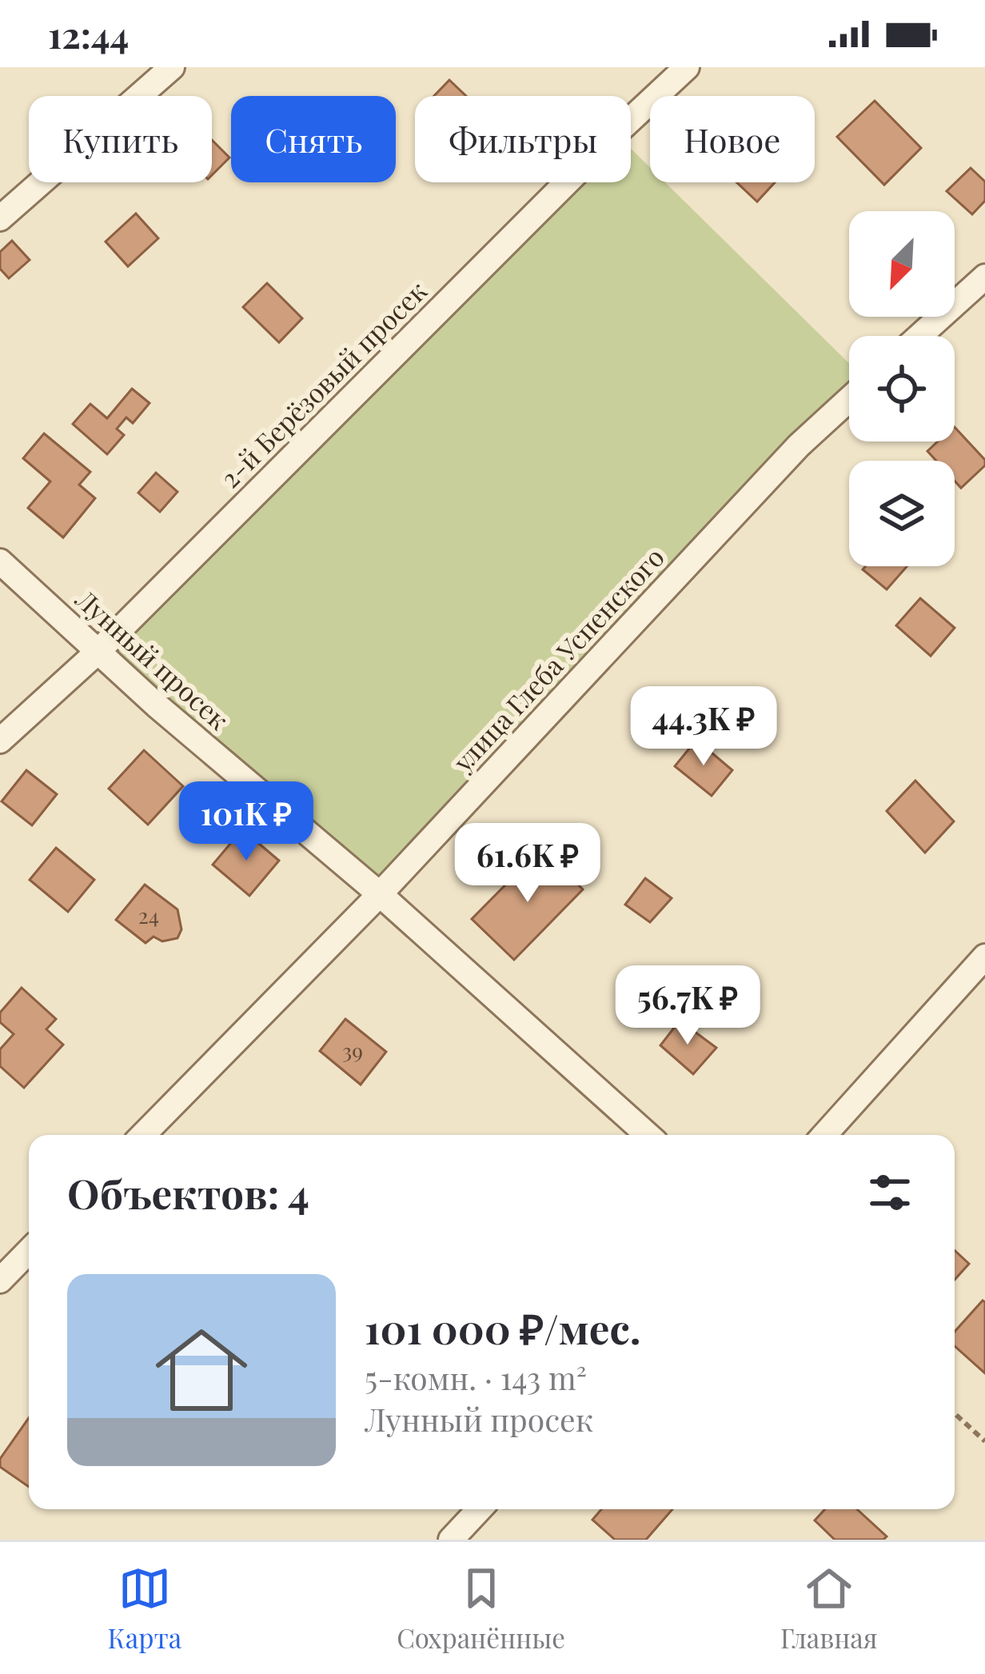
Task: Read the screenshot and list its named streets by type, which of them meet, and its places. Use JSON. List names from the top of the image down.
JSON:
{
  "streets": {
    "street": ["2-й Берёзовый просек", "Лунный просек", "улица Глеба Успенского"]
  },
  "crossings": [
    ["2-й Берёзовый просек", "Лунный просек"],
    ["Лунный просек", "улица Глеба Успенского"]
  ],
  "house_numbers": ["24", "39"],
  "north": "bottom left",
  "page": {
    "status": "12:44",
    "chip": [
      "Купить",
      "Снять",
      "Фильтры",
      "Новое"
    ],
    "price": [
      "44.3K ₽",
      "101K ₽",
      "61.6K ₽",
      "56.7K ₽"
    ],
    "heading": "Объектов: 4",
    "list": [
      {
        "name": "101 000 ₽/мес.",
        "note": "5-комн. · 143 m² · Лунный просек"
      }
    ],
    "tabs": ["Карта", "Сохранённые", "Главная"]
  }
}
